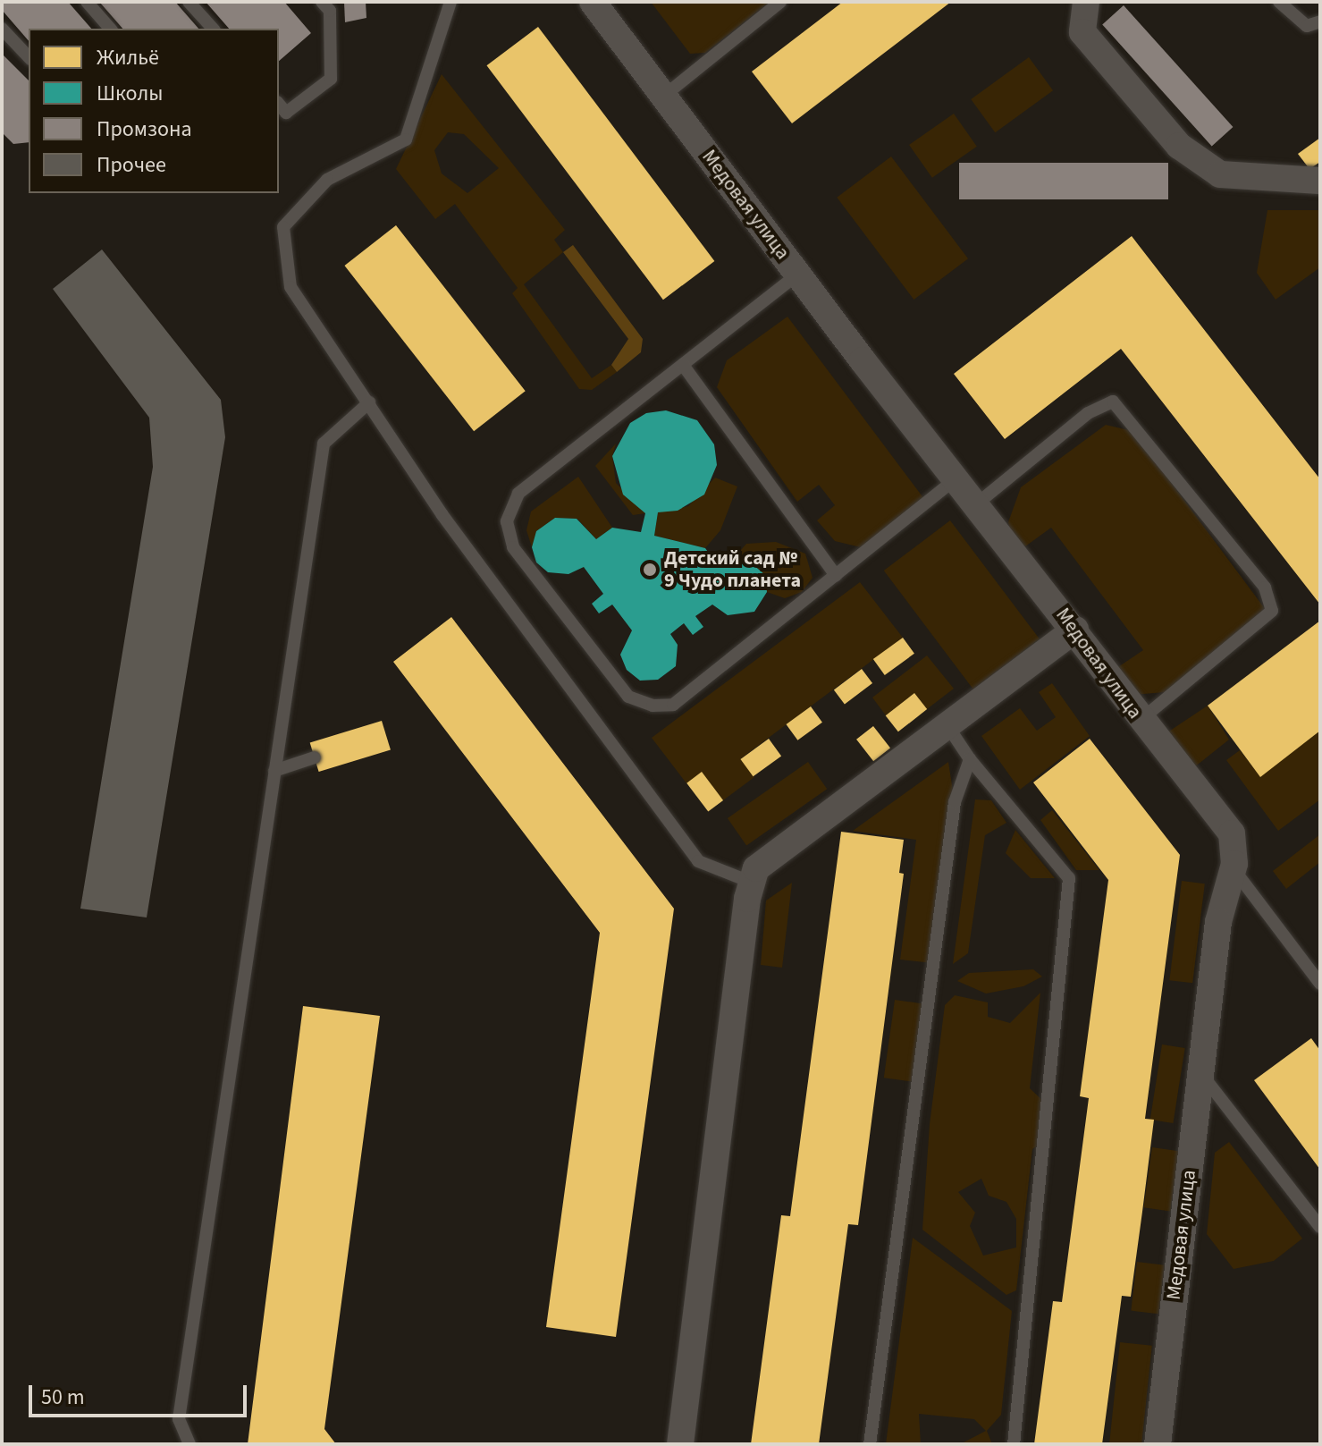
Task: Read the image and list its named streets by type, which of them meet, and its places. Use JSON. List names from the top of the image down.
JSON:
{
  "streets": {
    "street": ["Медовая улица"]
  },
  "places": ["Детский сад № 9 Чудо планета"],
  "legend": [
    "Жильё",
    "Школы",
    "Промзона",
    "Прочее"
  ],
  "scale_bar": "50 m"
}
